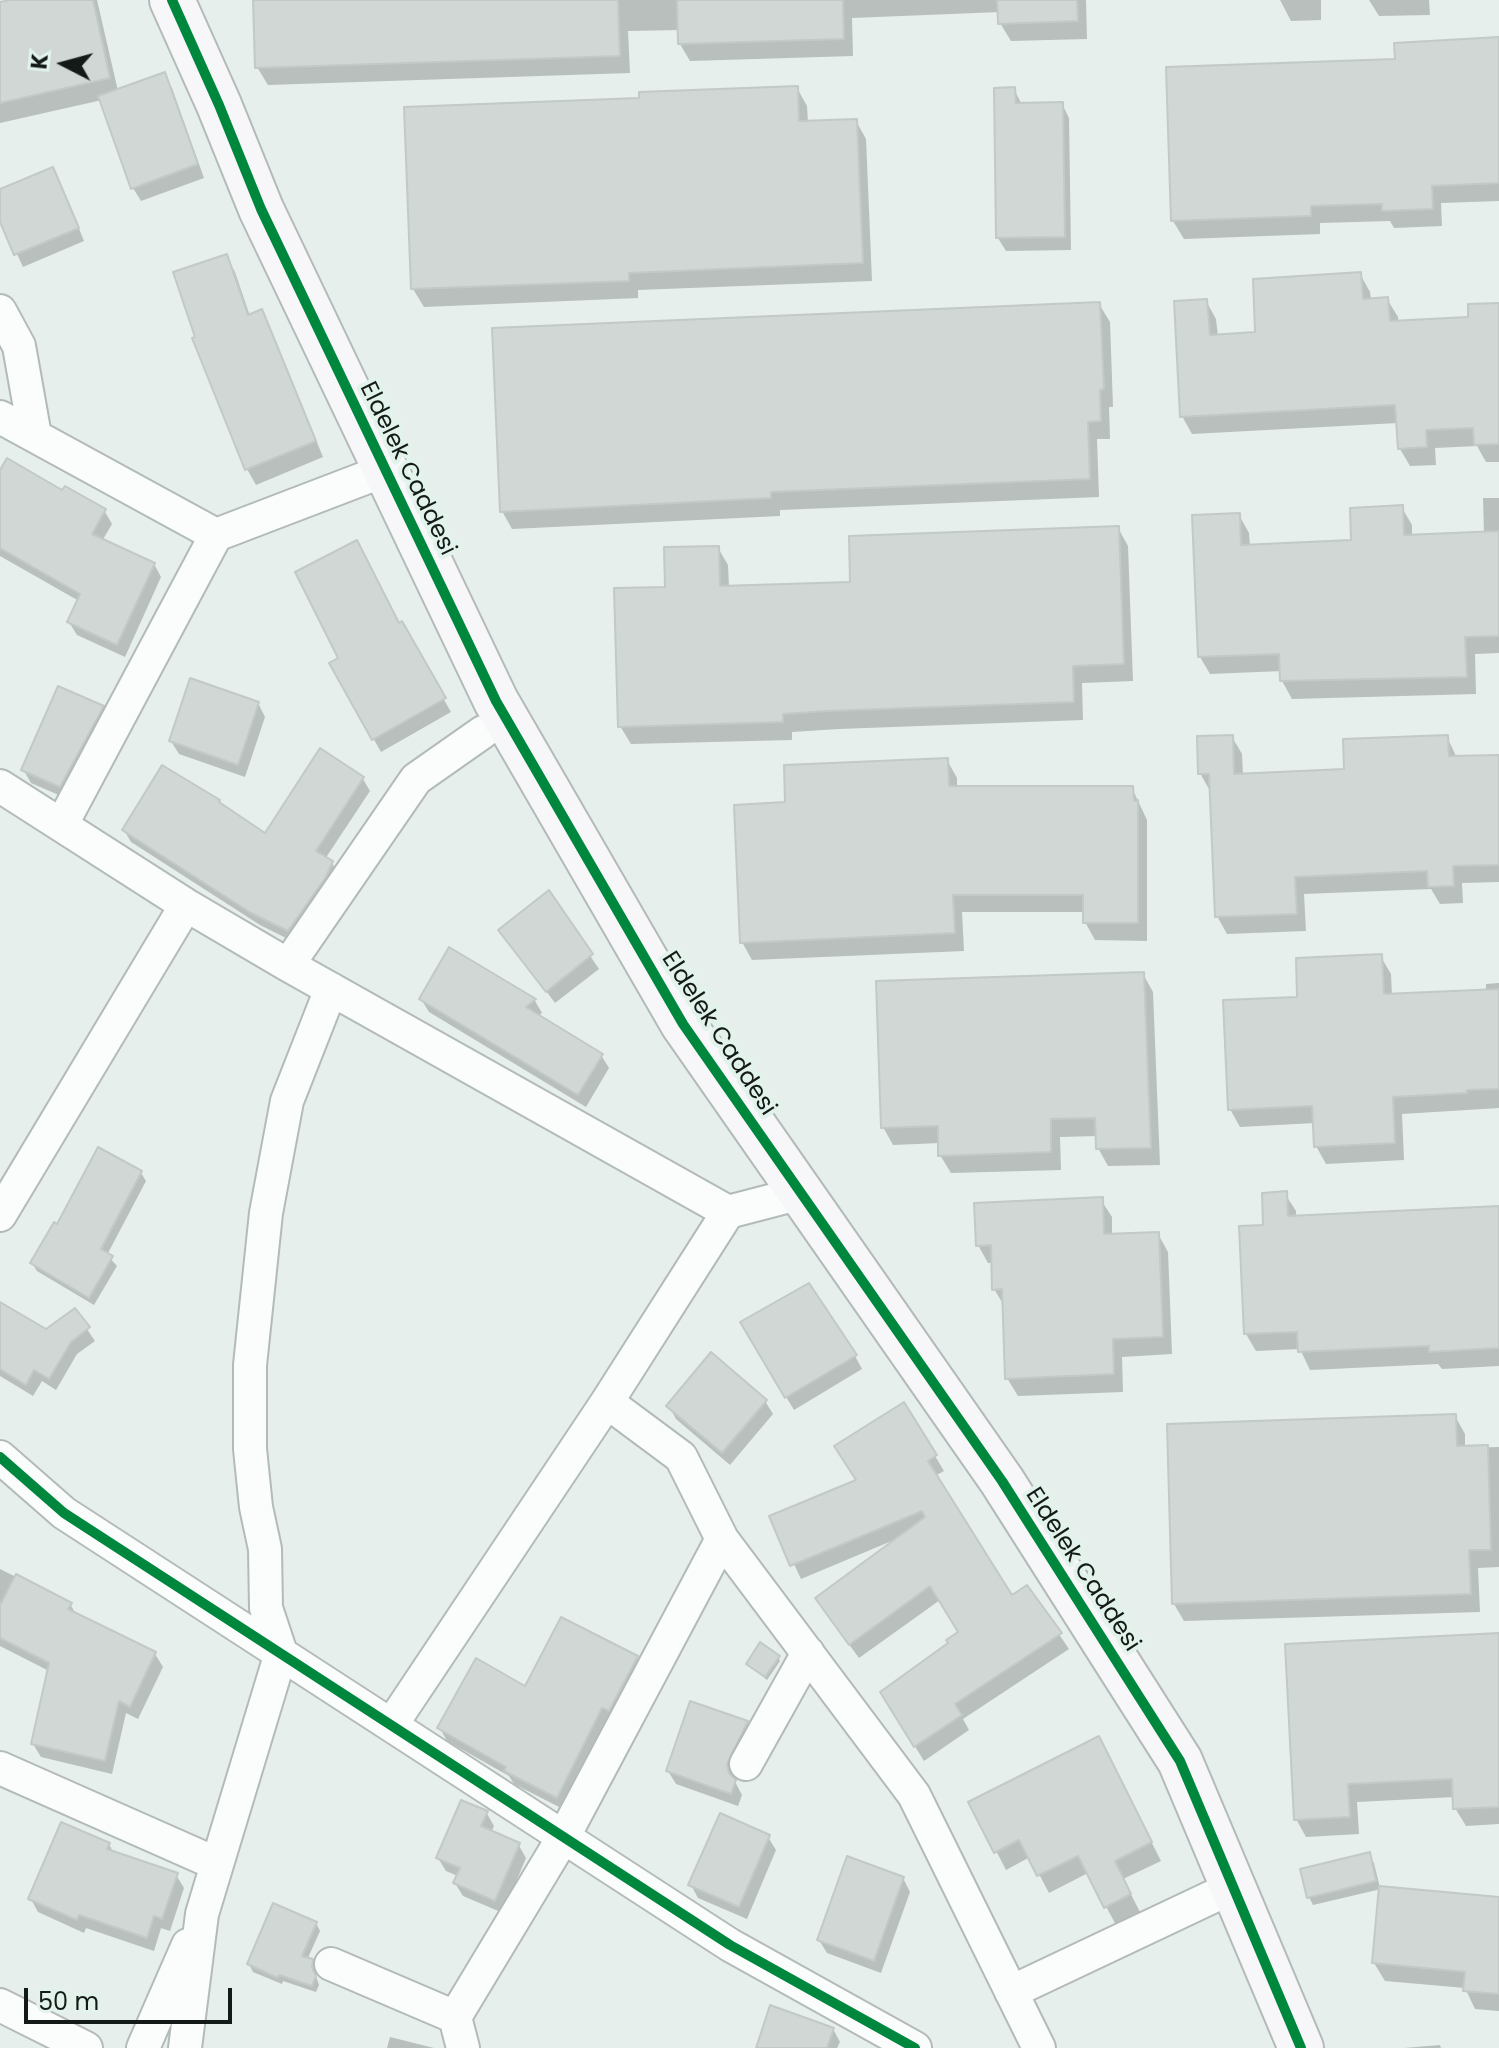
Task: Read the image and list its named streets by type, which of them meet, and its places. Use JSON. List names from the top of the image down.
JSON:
{
  "streets": {
    "street": ["Eldelek Caddesi"]
  },
  "scale_bar": "50 m",
  "north": "left"
}
